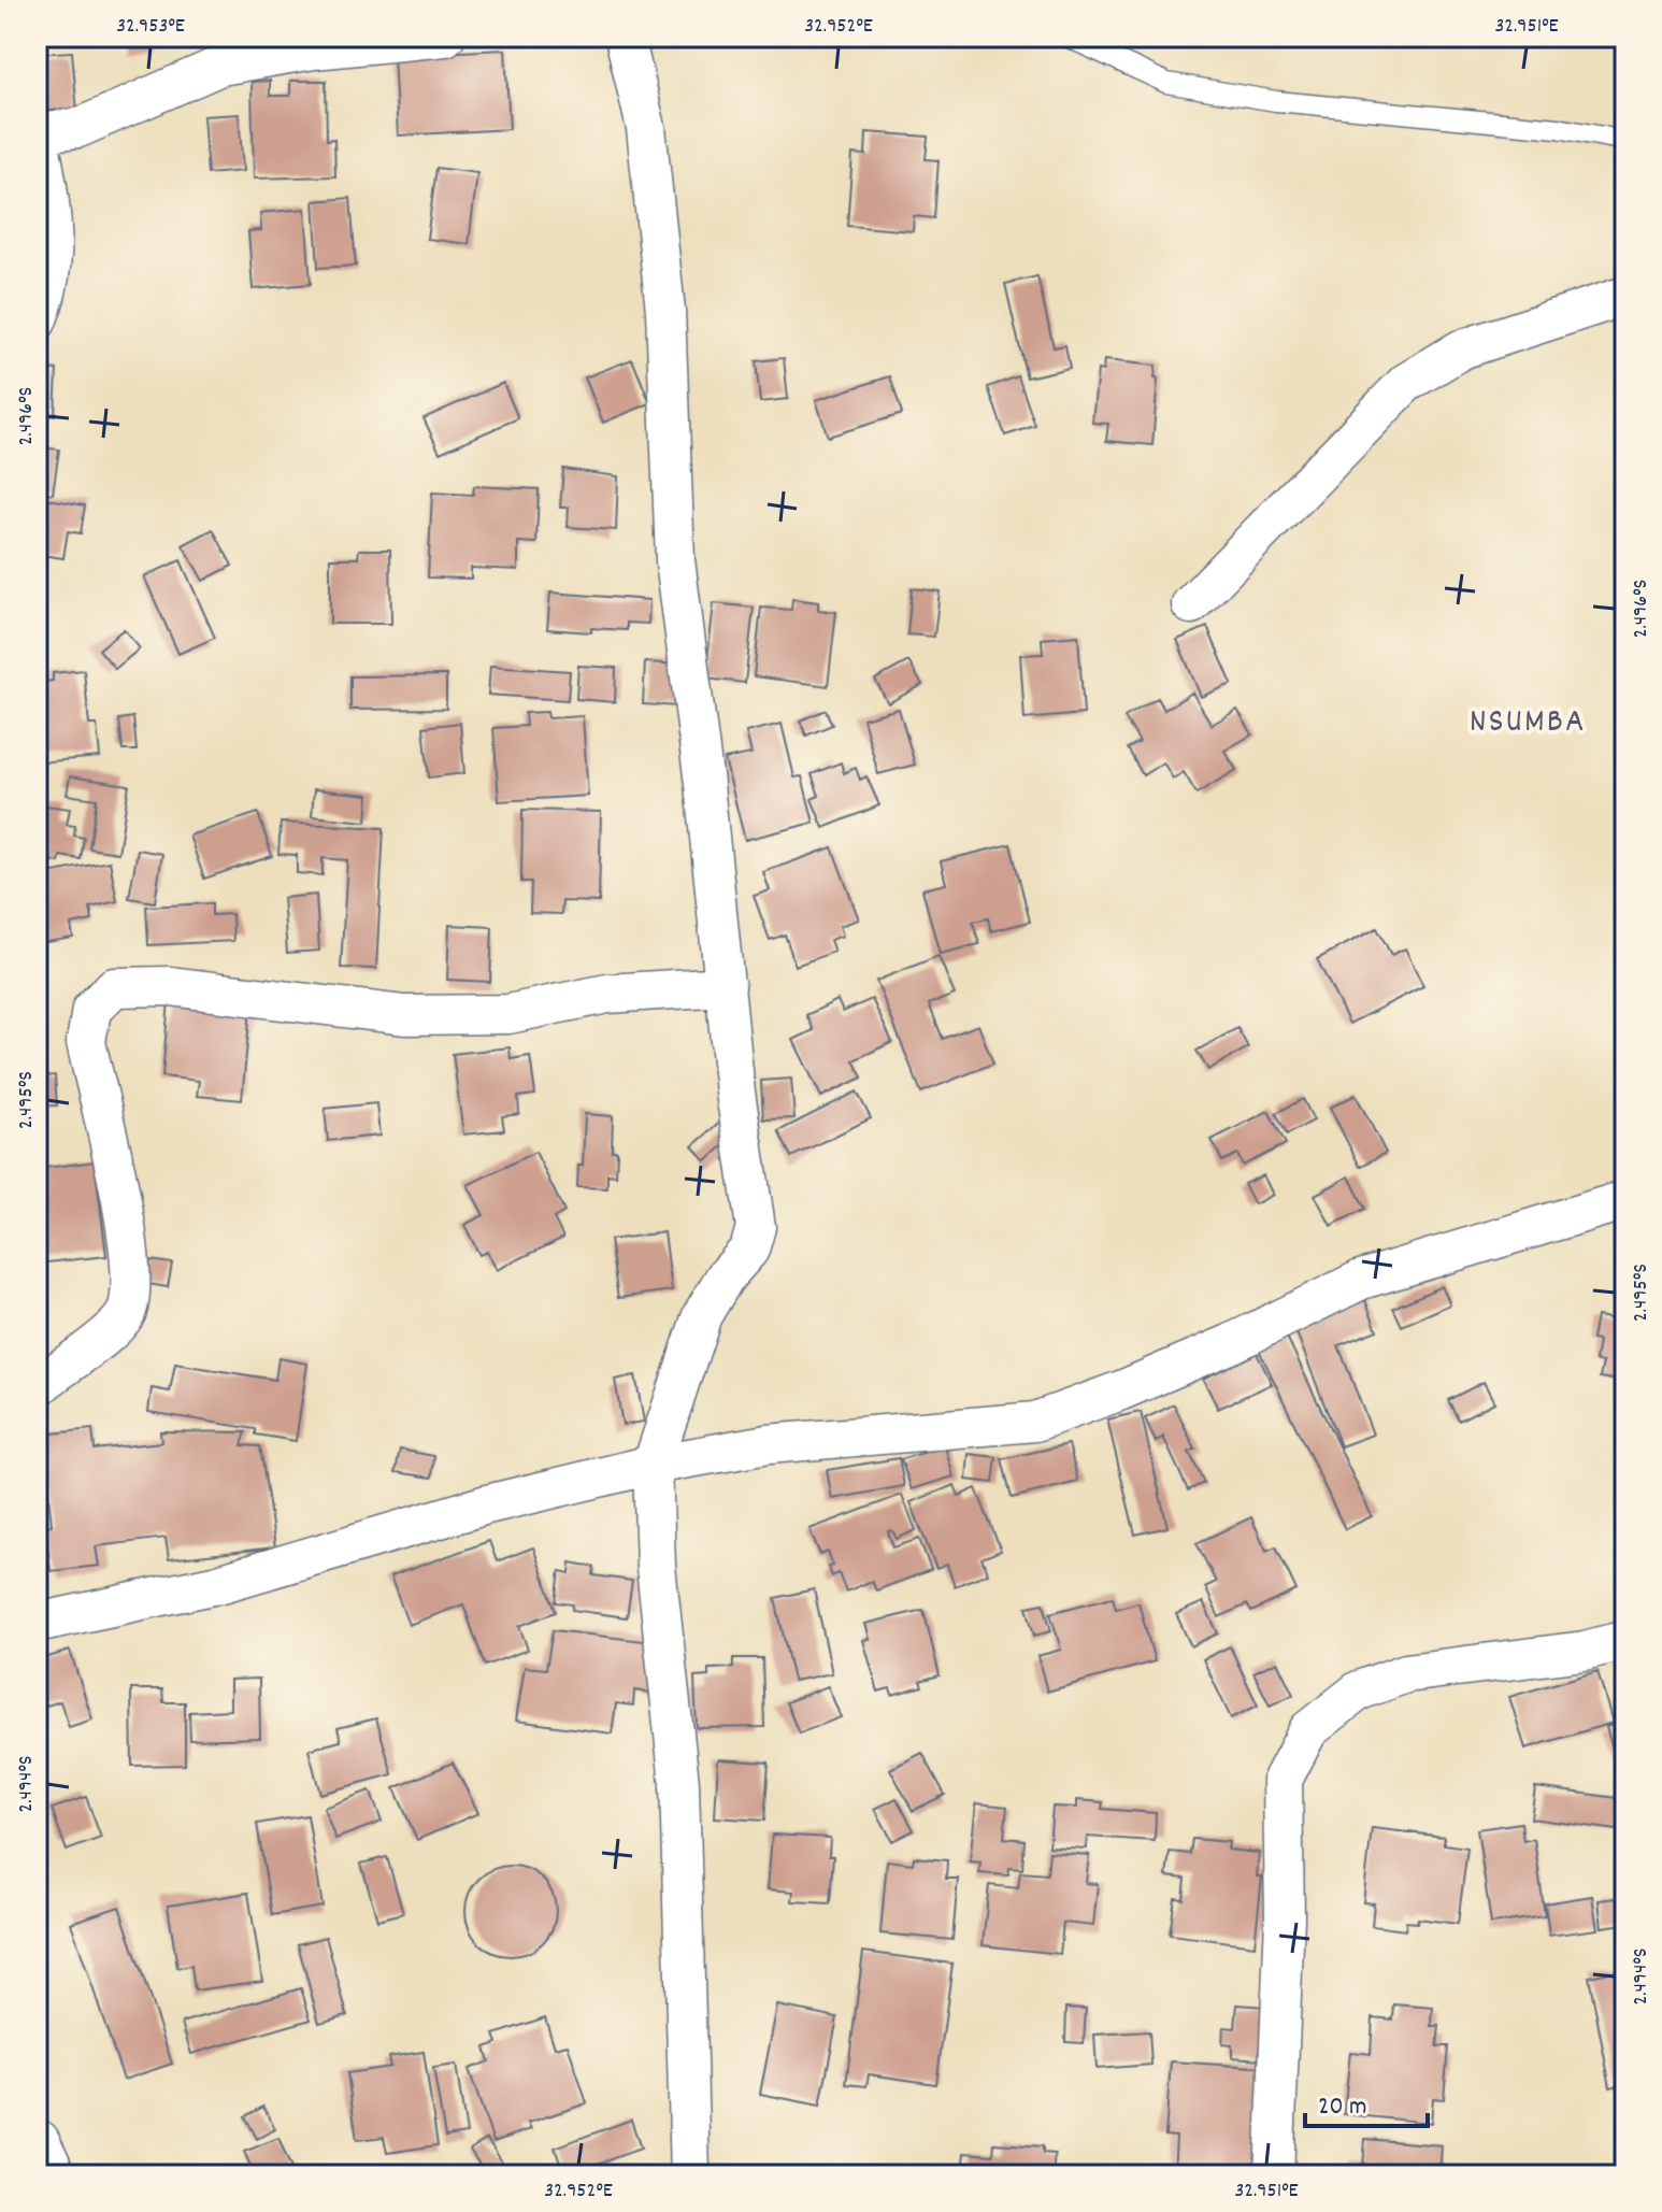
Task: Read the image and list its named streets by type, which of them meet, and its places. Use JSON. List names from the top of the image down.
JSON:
{
  "districts": ["NSUMBA"],
  "scale_bar": "20 m",
  "coordinates": [
    "32.953°E",
    "32.952°E",
    "32.951°E",
    "2.496°S",
    "2.495°S",
    "2.494°S"
  ]
}
